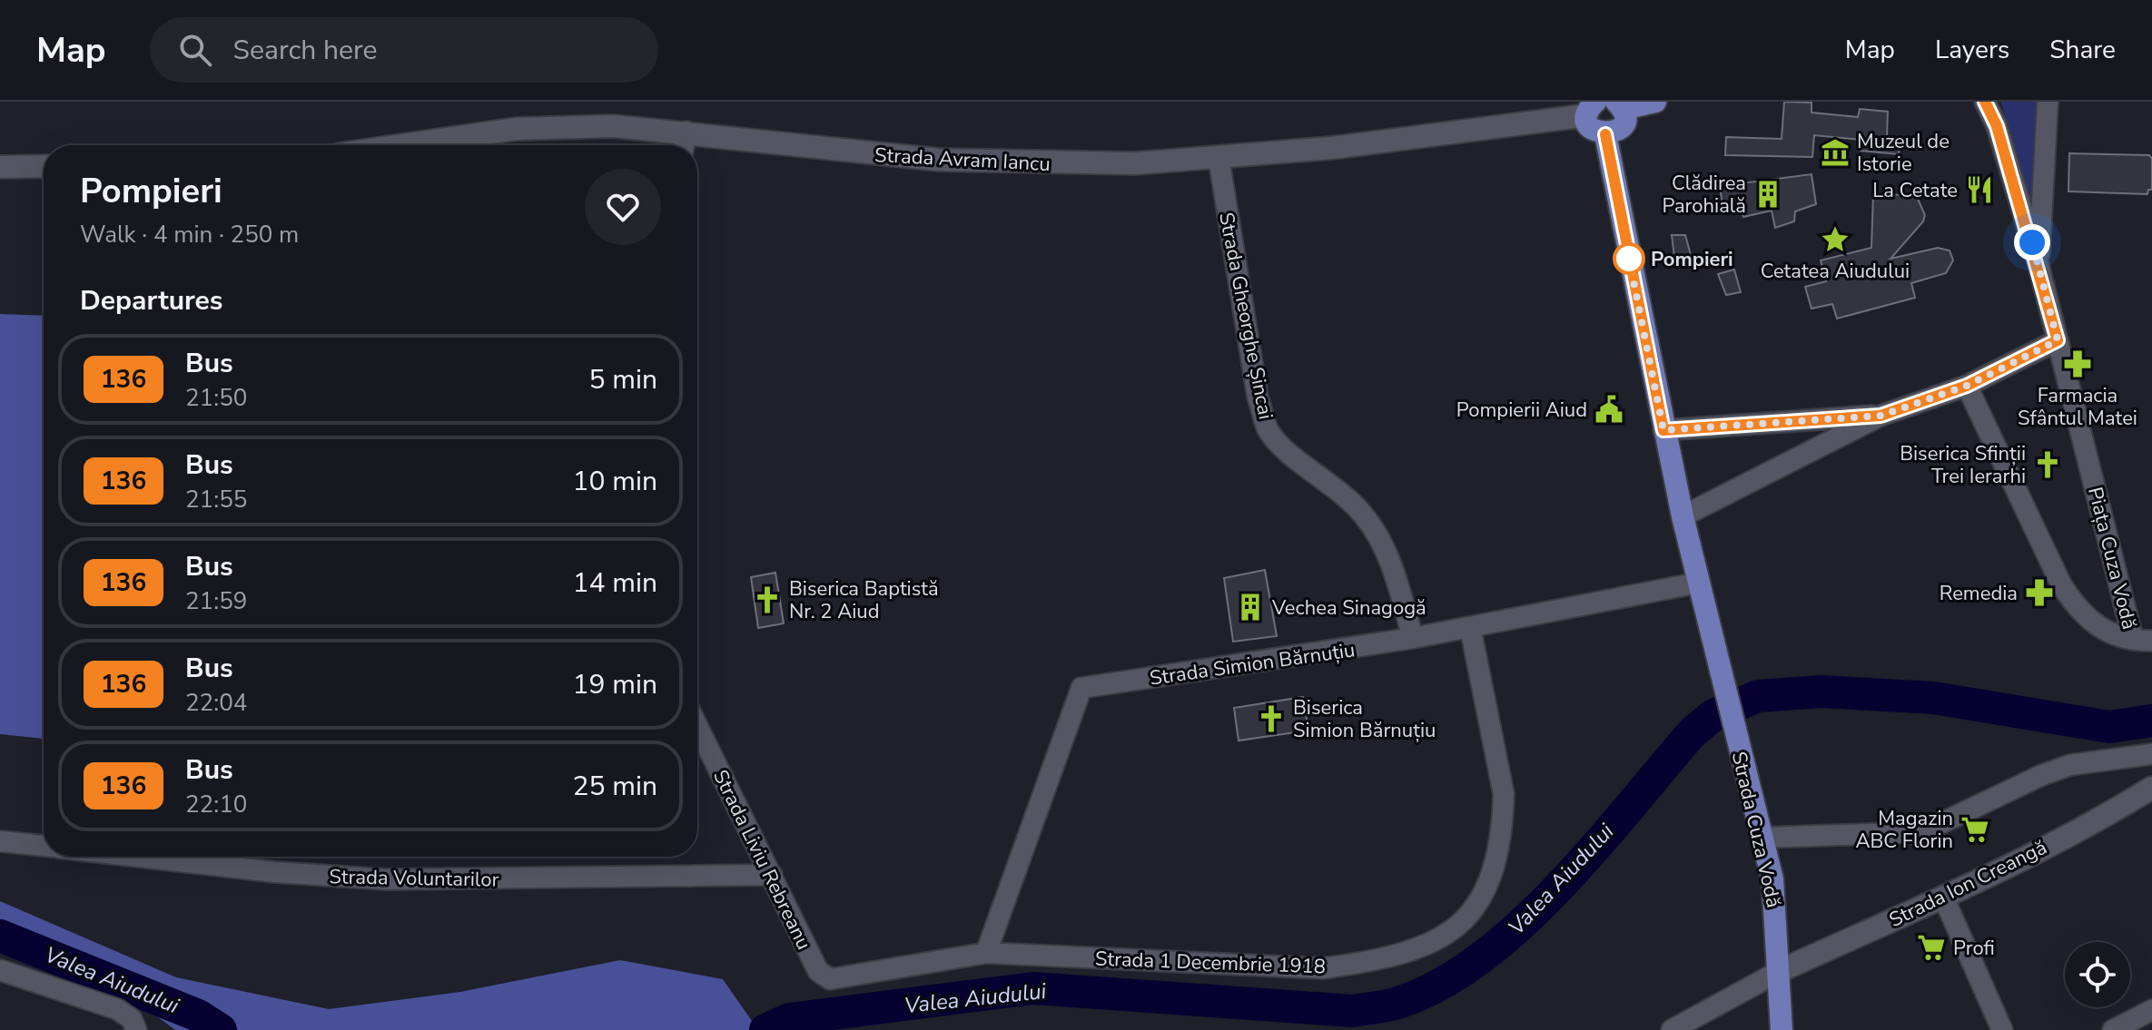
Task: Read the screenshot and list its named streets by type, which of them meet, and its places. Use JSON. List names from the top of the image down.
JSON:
{
  "streets": {
    "main road": ["Strada Avram Iancu", "Strada Cuza Vodă", "Strada Ion Creangă"],
    "street": [
      "Strada Gheorghe Șincai",
      "Piața Cuza Vodă",
      "Strada Simion Bărnuțiu",
      "Strada Liviu Rebreanu",
      "Strada Voluntarilor",
      "Strada 1 Decembrie 1918"
    ]
  },
  "crossings": [
    ["Strada Avram Iancu", "Strada Gheorghe Șincai"],
    ["Strada Gheorghe Șincai", "Strada Simion Bărnuțiu"],
    ["Strada Simion Bărnuțiu", "Strada Cuza Vodă"],
    ["Strada Simion Bărnuțiu", "Strada 1 Decembrie 1918"],
    ["Strada Cuza Vodă", "Strada Ion Creangă"],
    ["Strada Liviu Rebreanu", "Strada Voluntarilor"],
    ["Strada Liviu Rebreanu", "Strada 1 Decembrie 1918"]
  ],
  "water": ["Valea Aiudului"],
  "places": {
    "museum": ["Muzeul de Istorie"],
    "restaurant": ["La Cetate"],
    "building": ["Clădirea Parohială", "Vechea Sinagogă"],
    "place": ["Cetatea Aiudului"],
    "other": ["Pompieri"],
    "pharmacy": ["Farmacia Sfântul Matei", "Remedia"],
    "public building": ["Pompierii Aiud"],
    "church": ["Biserica Sfinții Trei Ierarhi", "Biserica Baptistă Nr. 2 Aiud", "Biserica Simion Bărnuțiu"],
    "supermarket": ["Magazin ABC Florin", "Profi"]
  },
  "lines": ["bus line 136"],
  "page": {
    "header": "Map",
    "search": "Search here",
    "nav": ["Map", "Layers", "Share"],
    "heading": [
      ["Pompieri", "Walk · 4 min · 250 m"],
      "Departures"
    ],
    "list": [
      {
        "mark": "136",
        "name": "Bus",
        "note": "21:50",
        "value": "5 min"
      },
      {
        "mark": "136",
        "name": "Bus",
        "note": "21:55",
        "value": "10 min"
      },
      {
        "mark": "136",
        "name": "Bus",
        "note": "21:59",
        "value": "14 min"
      },
      {
        "mark": "136",
        "name": "Bus",
        "note": "22:04",
        "value": "19 min"
      },
      {
        "mark": "136",
        "name": "Bus",
        "note": "22:10",
        "value": "25 min"
      }
    ]
  }
}
